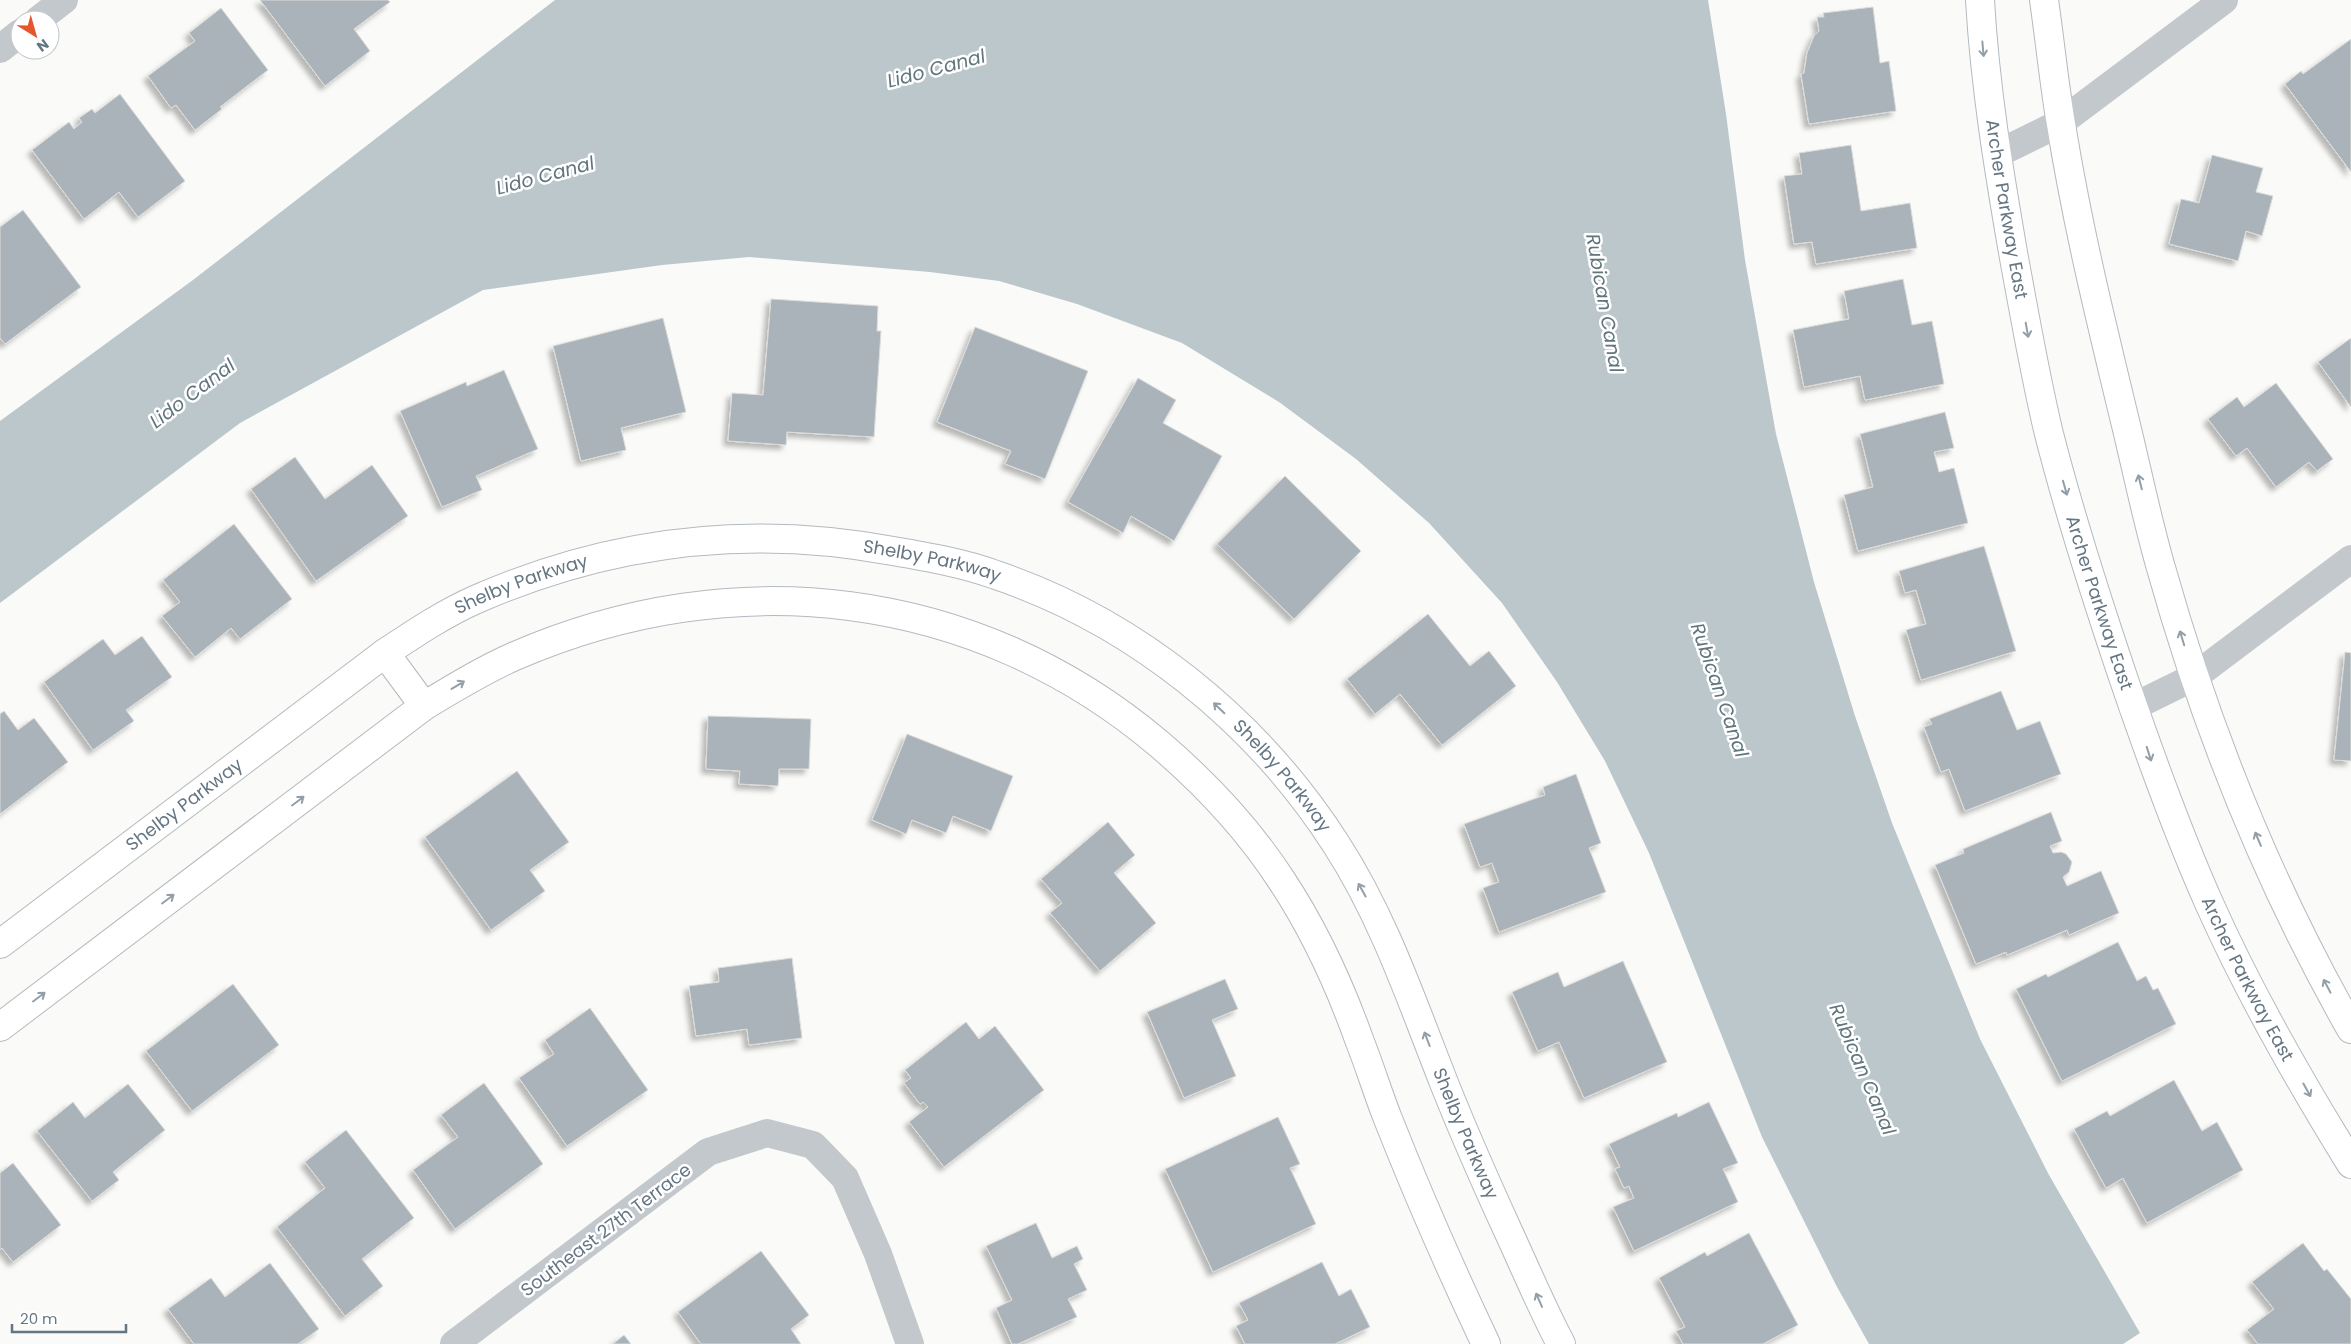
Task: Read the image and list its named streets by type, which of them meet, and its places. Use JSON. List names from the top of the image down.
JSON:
{
  "streets": {
    "street": ["Archer Parkway East", "Shelby Parkway", "Southeast 27th Terrace"]
  },
  "one_way": ["Shelby Parkway"],
  "water": ["Lido Canal", "Rubican Canal"],
  "scale_bar": "20 m",
  "north": "bottom right"
}
